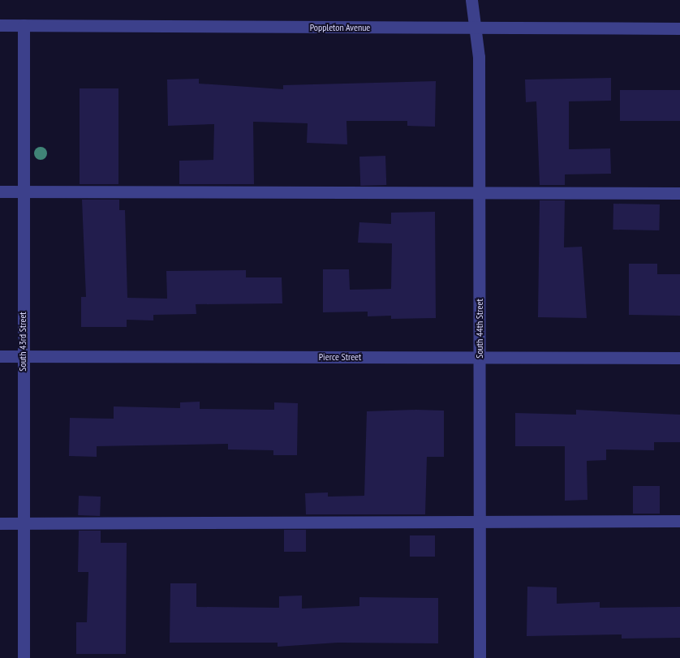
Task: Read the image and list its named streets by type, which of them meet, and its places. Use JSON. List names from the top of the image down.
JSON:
{
  "streets": {
    "street": [
      "Poppleton Avenue",
      "South 44th Street",
      "South 43rd Street",
      "Pierce Street"
    ]
  },
  "crossings": [
    ["Poppleton Avenue", "South 44th Street"],
    ["Poppleton Avenue", "South 43rd Street"],
    ["South 44th Street", "Pierce Street"],
    ["South 43rd Street", "Pierce Street"]
  ]
}
